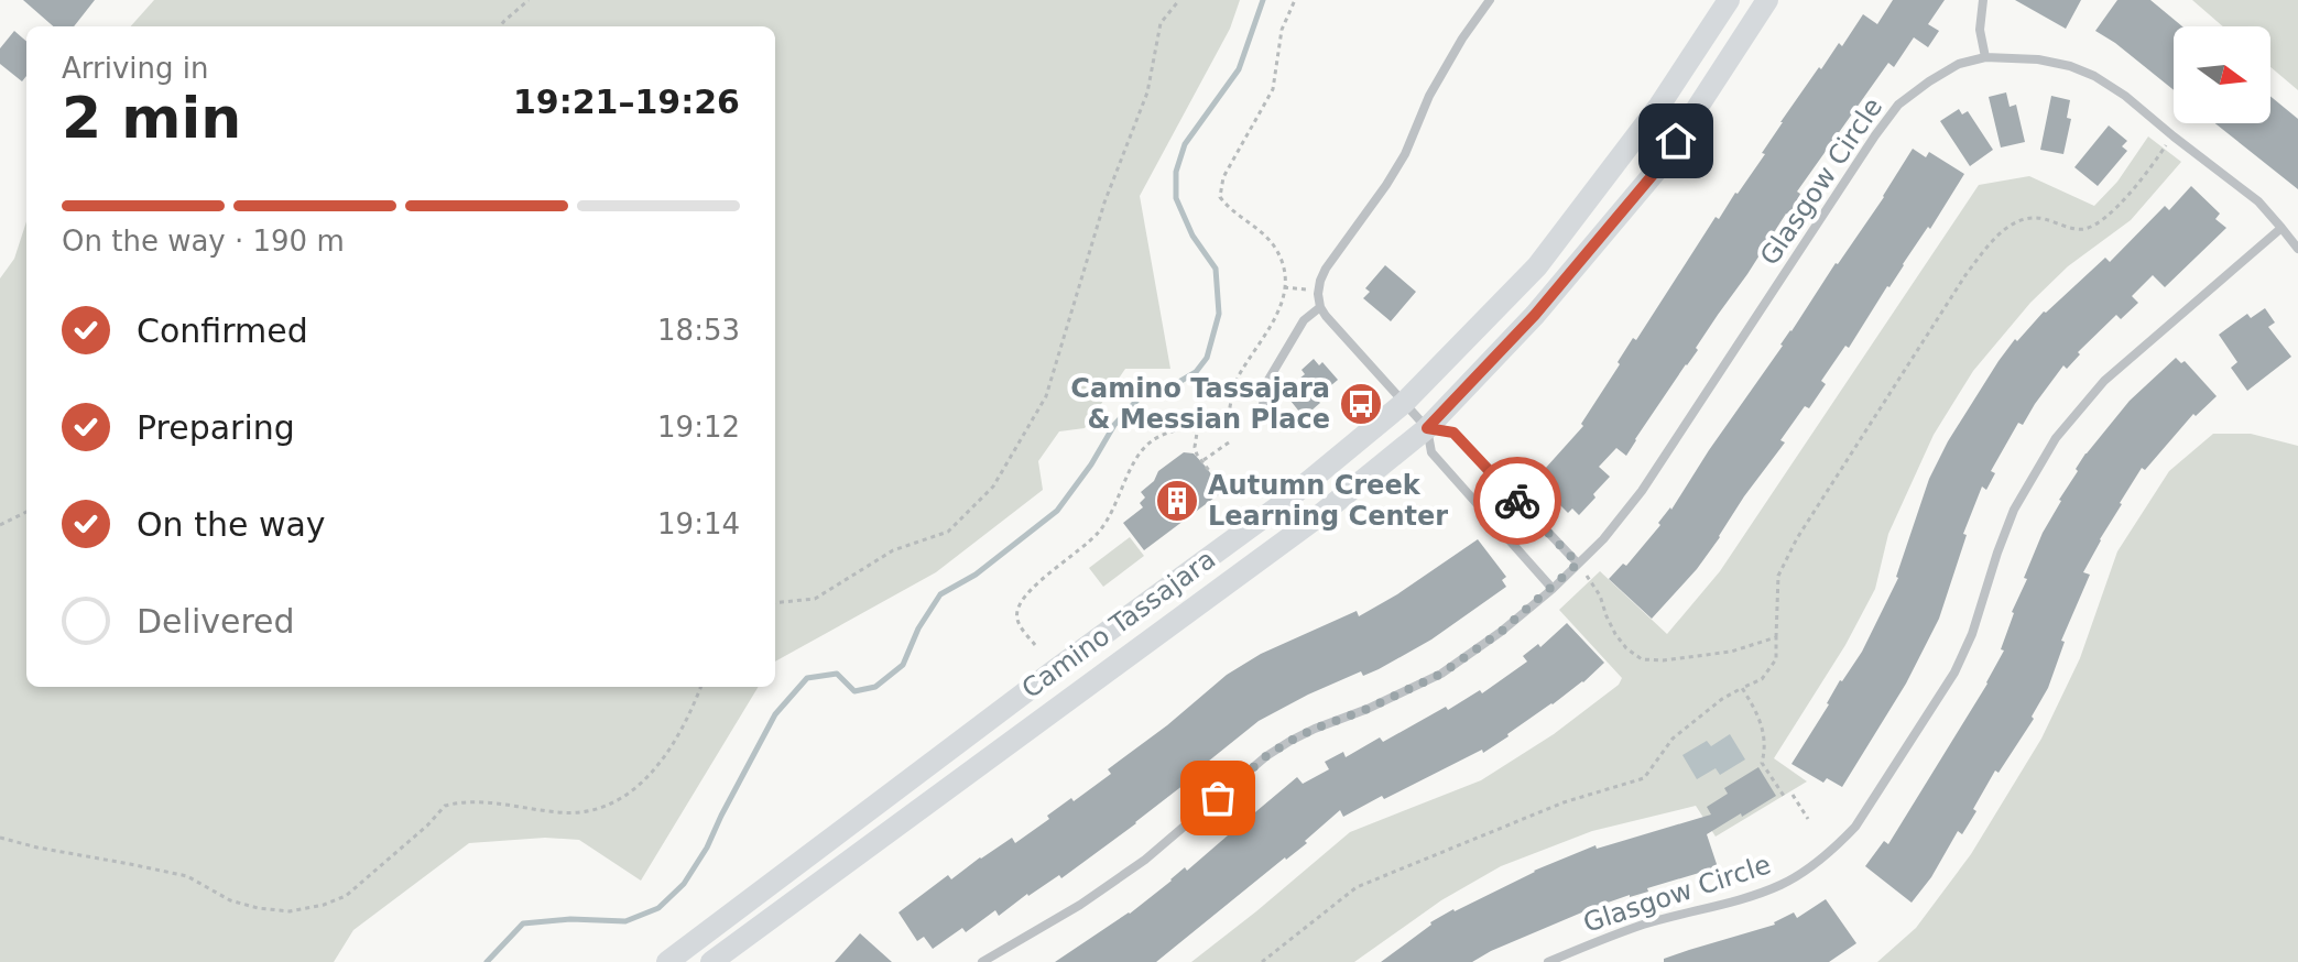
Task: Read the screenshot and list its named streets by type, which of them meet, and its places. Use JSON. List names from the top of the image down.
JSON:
{
  "streets": {
    "main road": ["Camino Tassajara"],
    "street": ["Glasgow Circle"]
  },
  "places": {
    "bus stop": ["Camino Tassajara & Messian Place"],
    "building": ["Autumn Creek Learning Center"]
  },
  "north": "right",
  "page": {
    "heading": ["2 min", "Arriving in", "19:21–19:26"],
    "bar": "On the way · 190 m",
    "list": [
      ["Confirmed", "18:53"],
      ["Preparing", "19:12"],
      ["On the way", "19:14"],
      "Delivered"
    ]
  }
}
